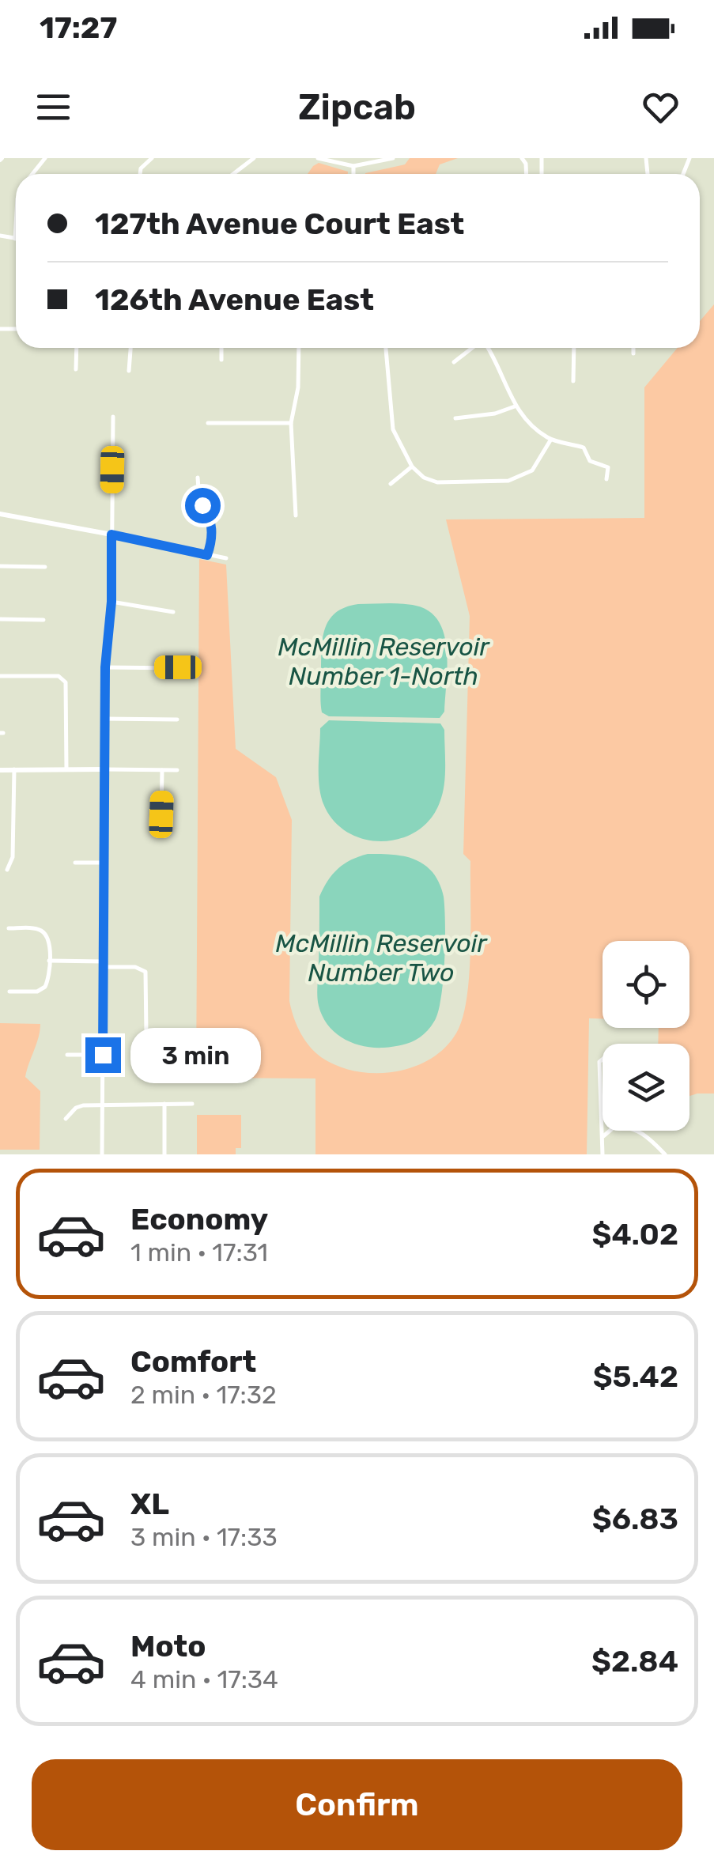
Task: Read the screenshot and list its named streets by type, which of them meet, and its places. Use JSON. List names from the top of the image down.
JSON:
{
  "water": ["McMillin Reservoir Number 1-North", "McMillin Reservoir Number Two"],
  "page": {
    "status": "17:27",
    "header": "Zipcab",
    "banner": ["127th Avenue Court East", "126th Avenue East"],
    "bubble": "3 min",
    "list": [
      {
        "name": "Economy",
        "note": "1 min · 17:31",
        "value": "$4.02"
      },
      {
        "name": "Comfort",
        "note": "2 min · 17:32",
        "value": "$5.42"
      },
      {
        "name": "XL",
        "note": "3 min · 17:33",
        "value": "$6.83"
      },
      {
        "name": "Moto",
        "note": "4 min · 17:34",
        "value": "$2.84"
      }
    ],
    "buttons": "Confirm"
  }
}
